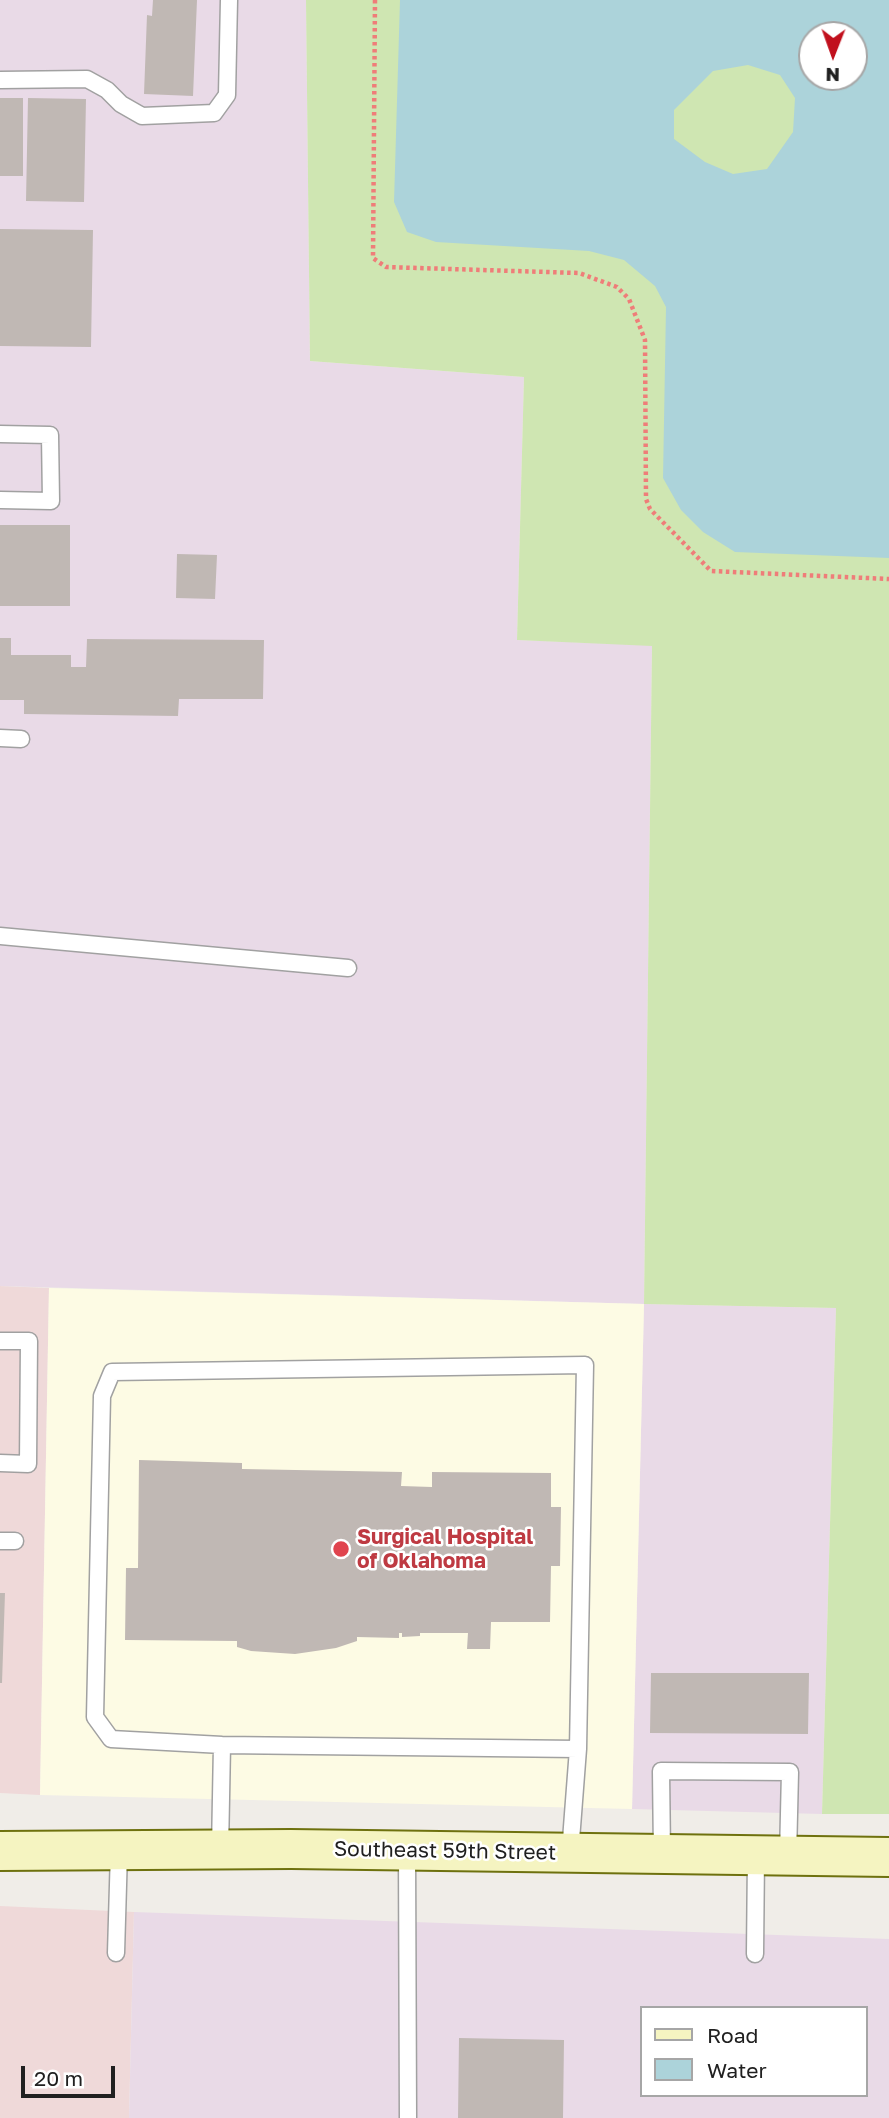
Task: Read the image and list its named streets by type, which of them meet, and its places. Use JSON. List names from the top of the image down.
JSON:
{
  "streets": {
    "main road": ["Southeast 59th Street"]
  },
  "places": ["Surgical Hospital of Oklahoma"],
  "legend": ["Road", "Water"],
  "scale_bar": "20 m",
  "north": "bottom"
}
